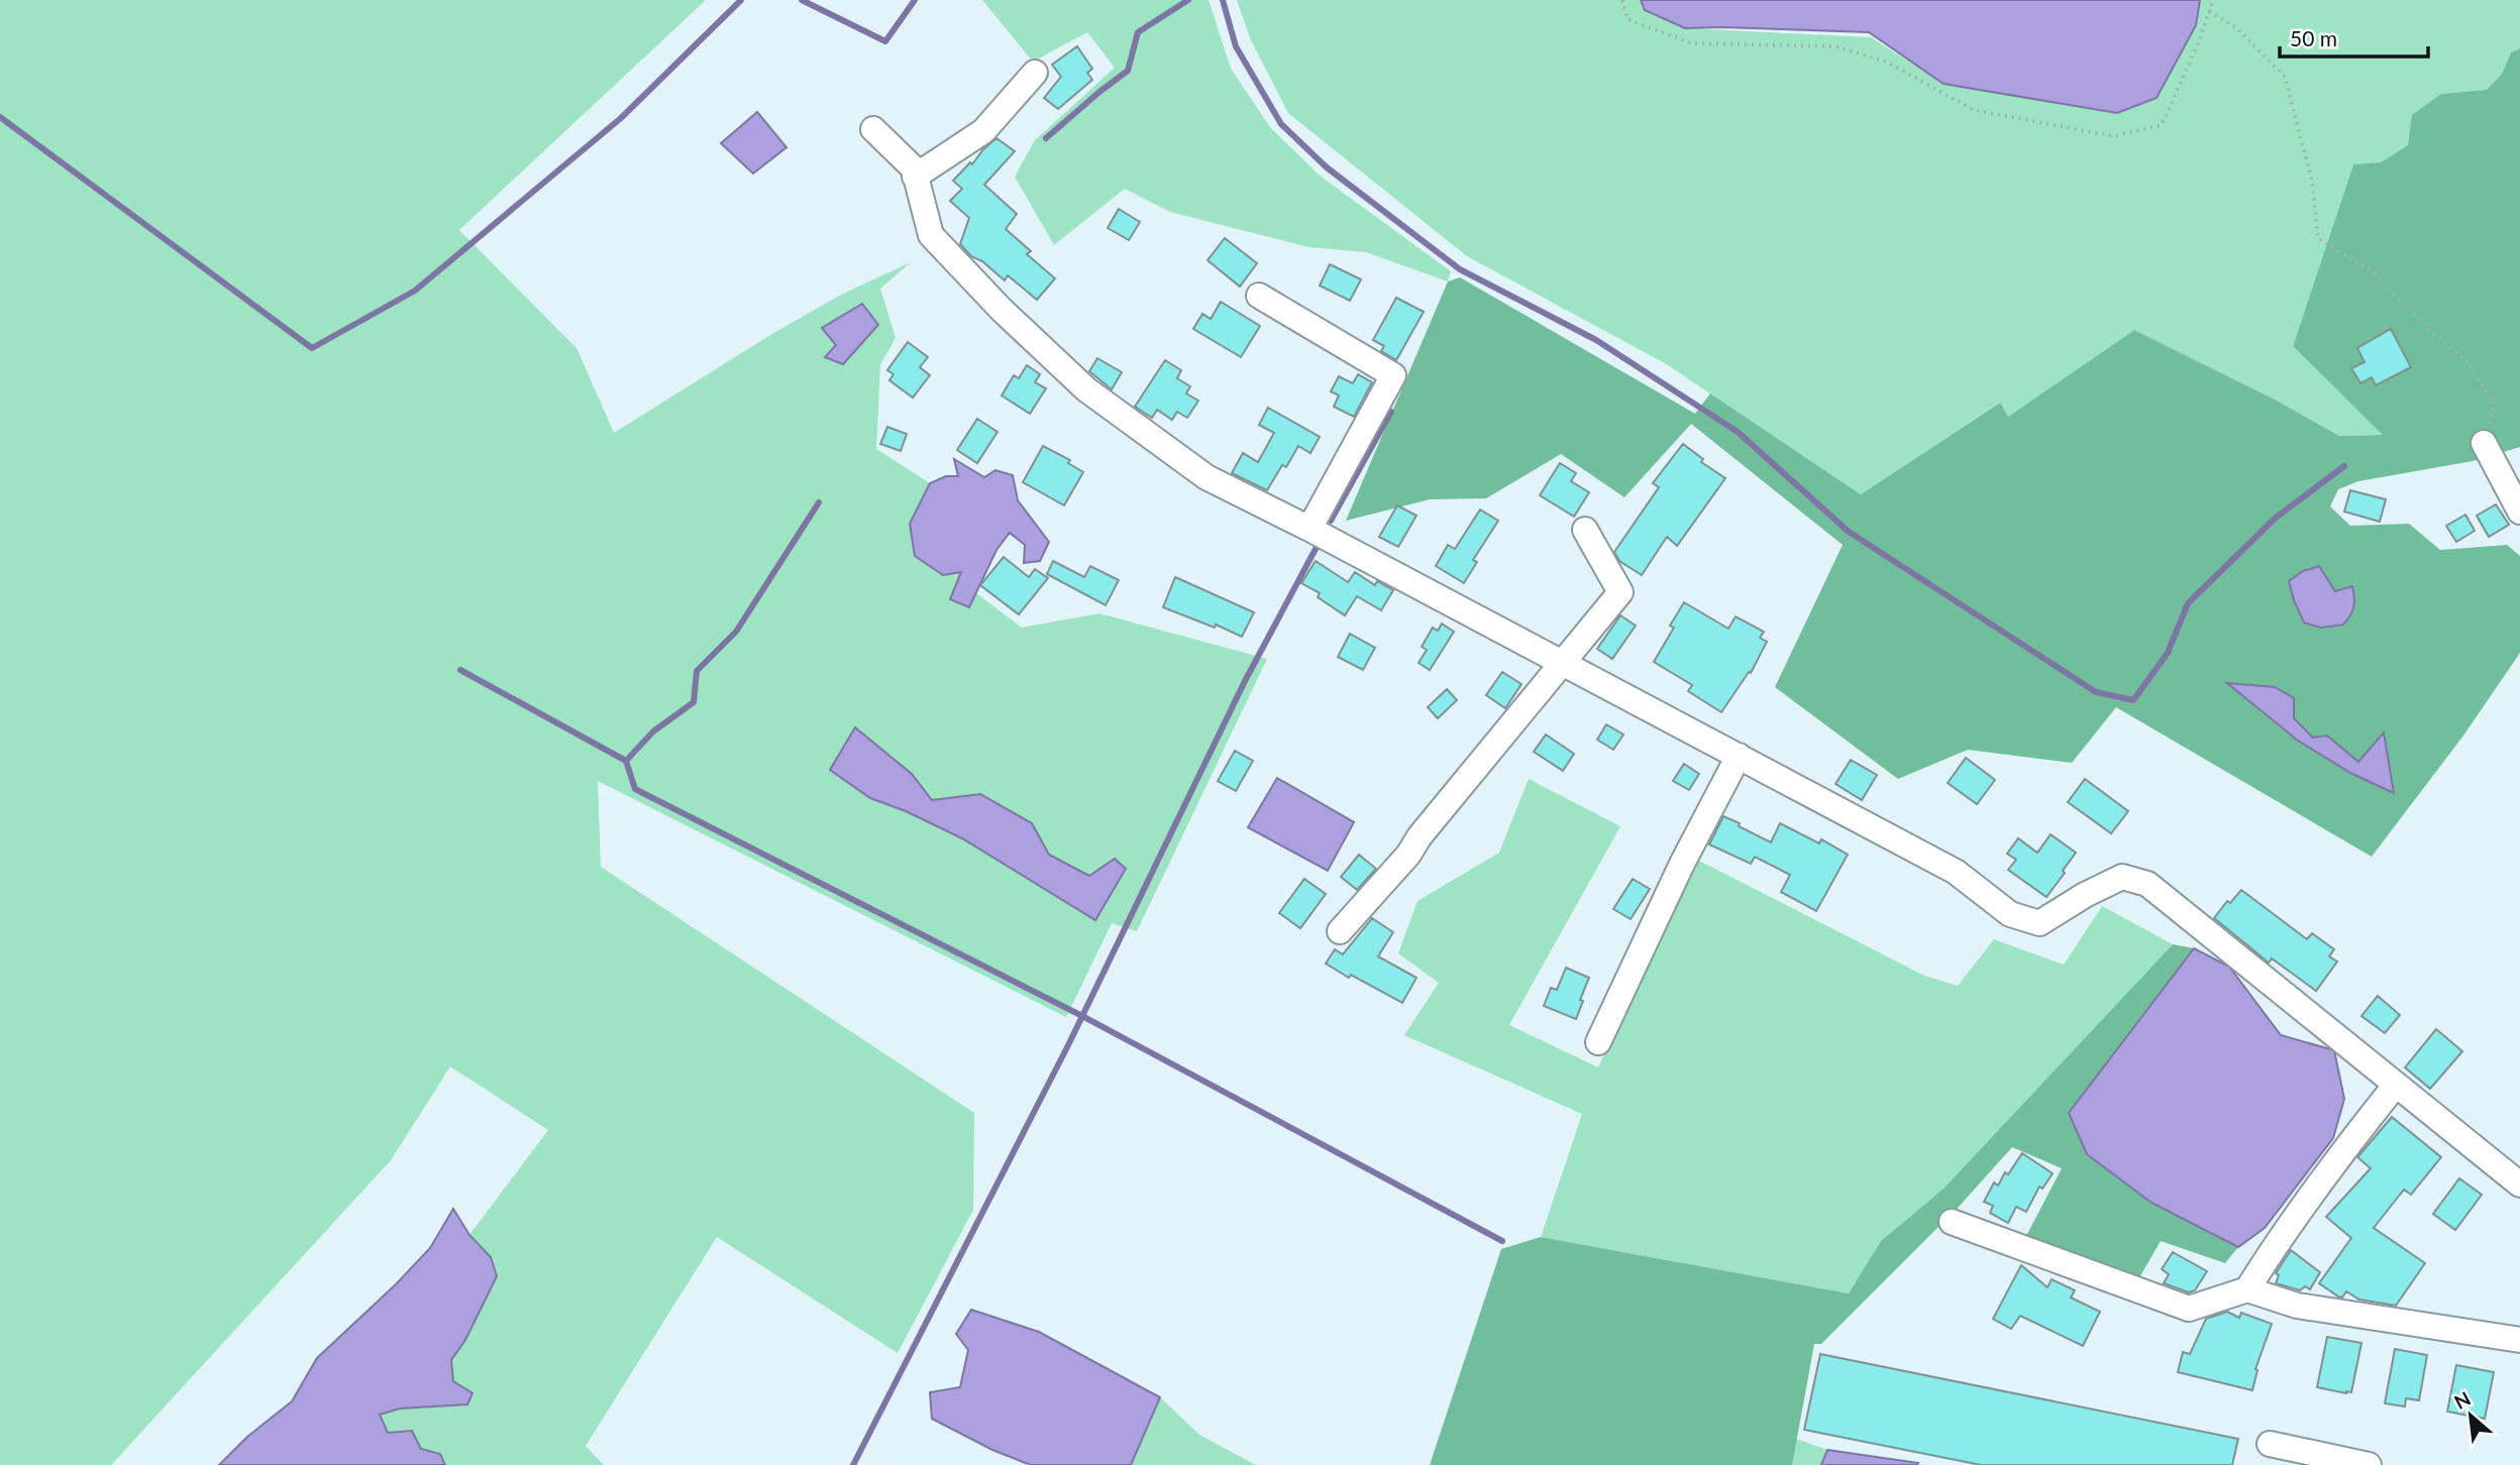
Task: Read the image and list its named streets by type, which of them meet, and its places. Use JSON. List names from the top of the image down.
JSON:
{
  "scale_bar": "50 m",
  "north": "top left"
}
